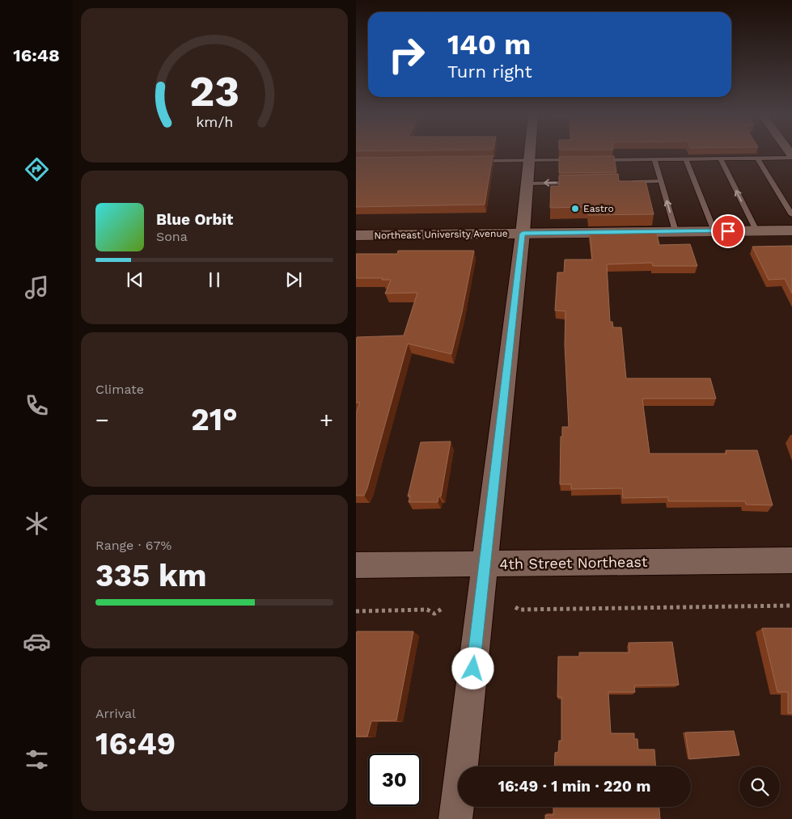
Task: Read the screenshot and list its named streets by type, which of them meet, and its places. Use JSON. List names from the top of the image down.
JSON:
{
  "streets": {
    "main road": ["Northeast University Avenue"],
    "street": ["4th Street Northeast"]
  },
  "places": ["Eastro"],
  "page": {
    "tabs": "16:48",
    "turn": ["140 m", "Turn right"],
    "song": ["Blue Orbit", "Sona"],
    "tile": [
      "Climate",
      ["Range · 67%", "335 km"],
      ["Arrival", "16:49"]
    ],
    "heat": ["−", "21°", "+"],
    "limit": "30",
    "trip": "16:49 · 1 min · 220 m",
    "gauge": ["23", "km/h"]
  }
}
